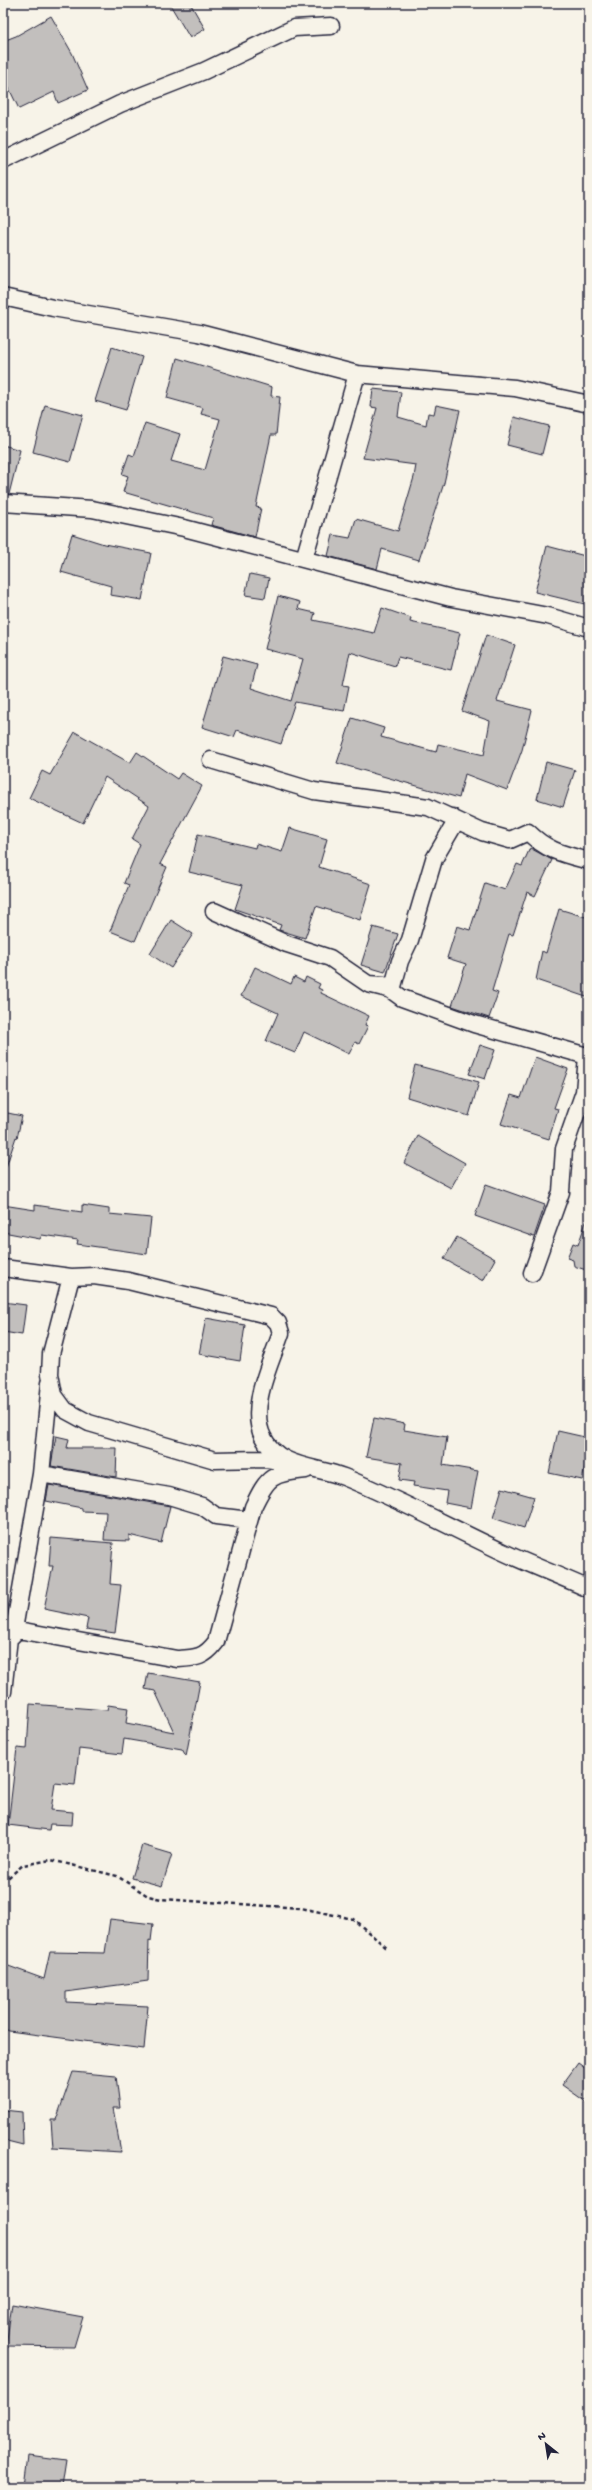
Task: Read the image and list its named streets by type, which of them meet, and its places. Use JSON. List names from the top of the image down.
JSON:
{
  "north": "top left"
}
